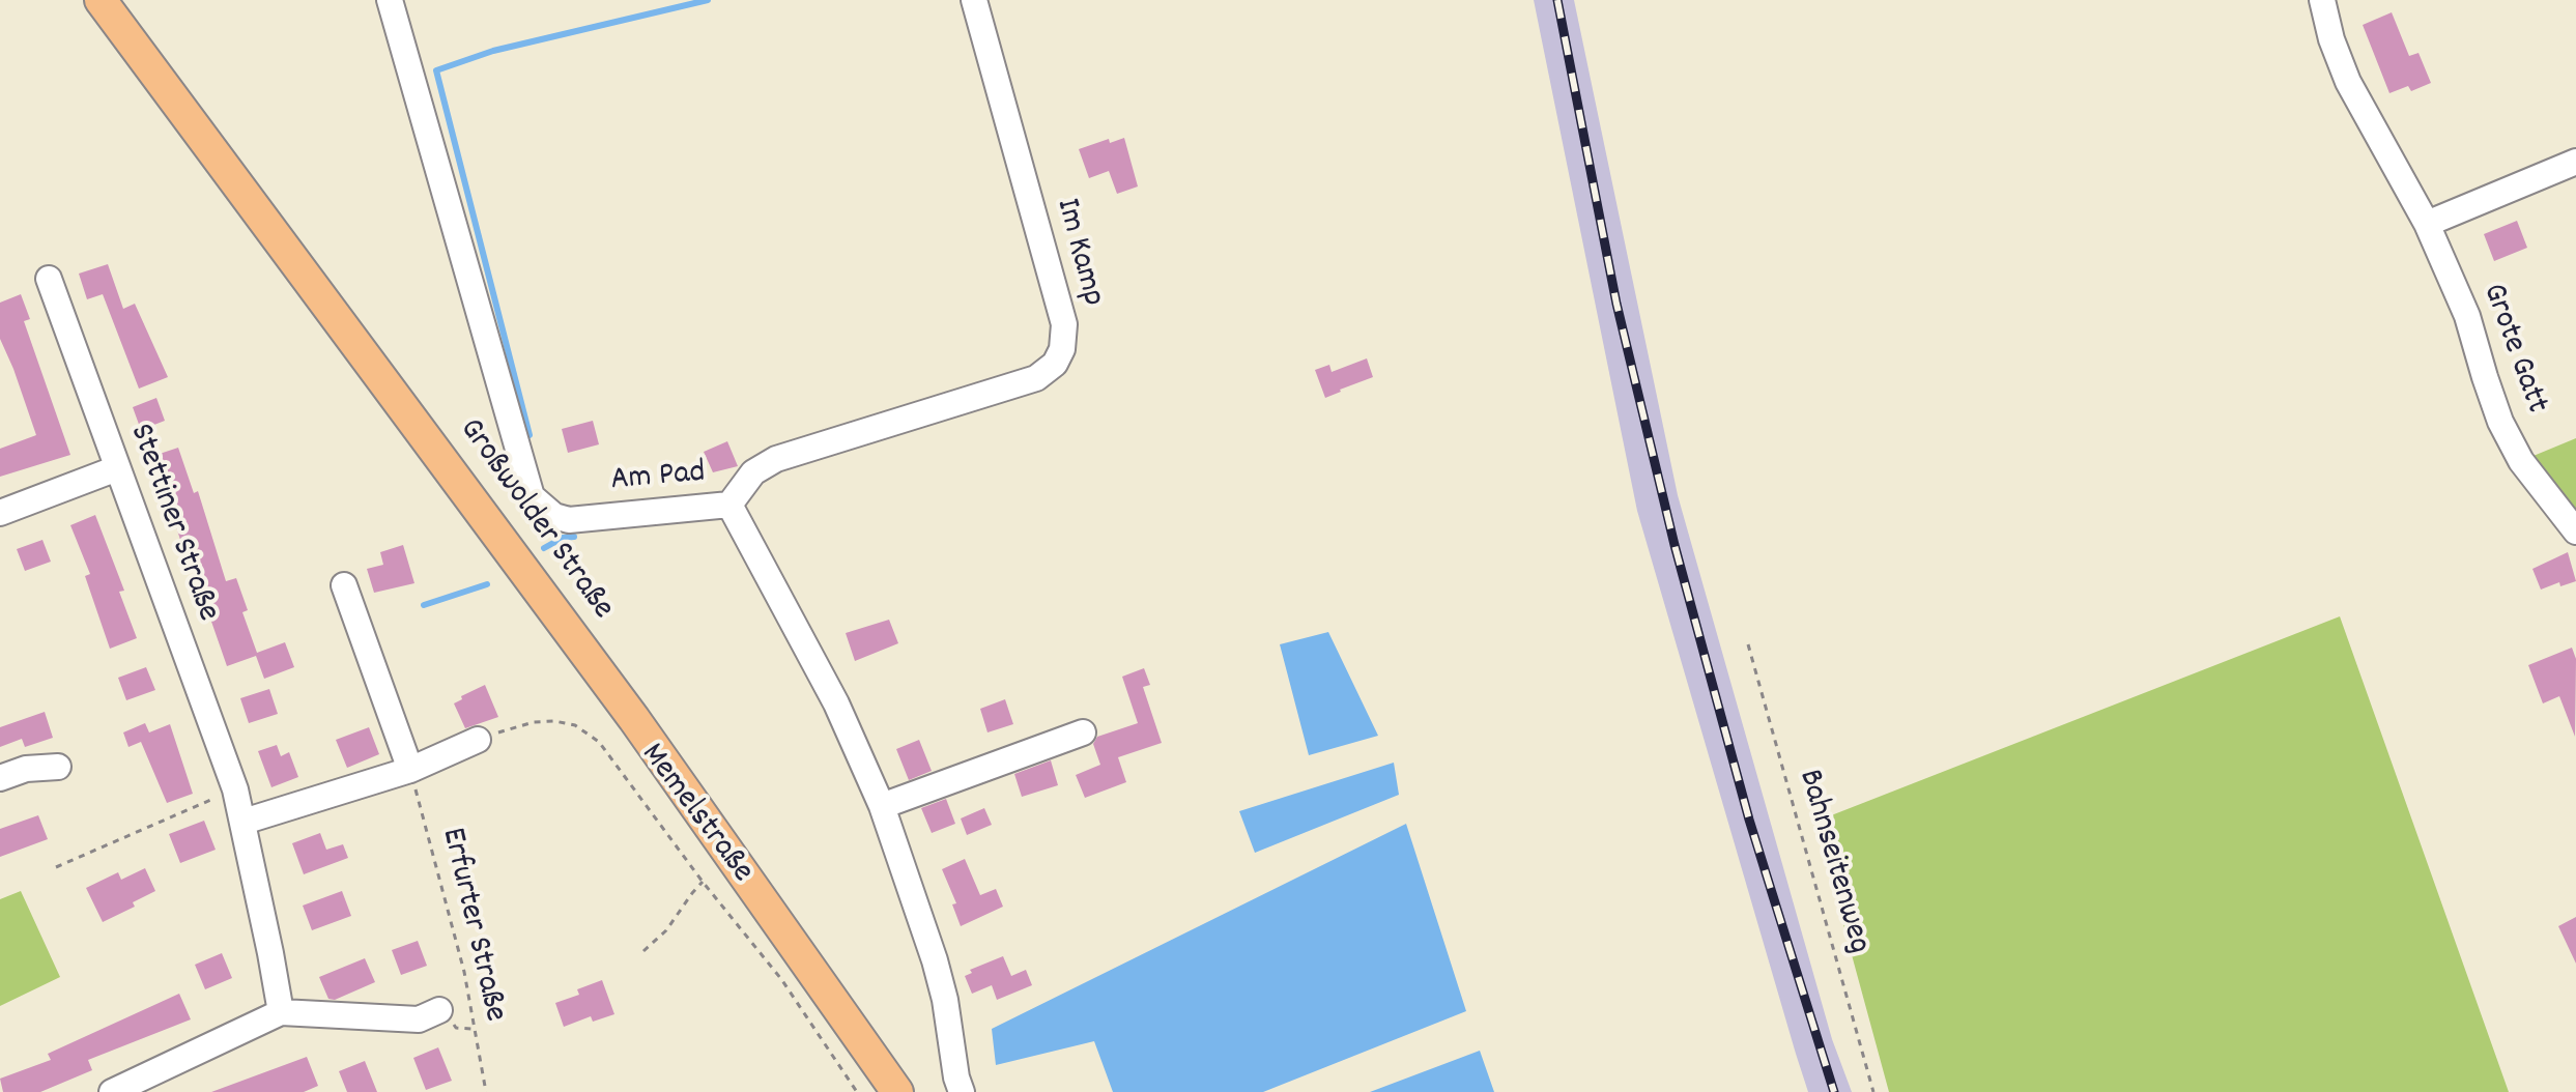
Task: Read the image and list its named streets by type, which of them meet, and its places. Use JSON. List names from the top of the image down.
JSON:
{
  "streets": {
    "main road": ["Großwolder Straße"],
    "street": [
      "Im Kamp",
      "Grote Gatt",
      "Am Pad",
      "Stettiner Straße"
    ],
    "path": ["Memelstraße", "Bahnseitenweg", "Erfurter Straße"]
  },
  "crossings": [
    ["Im Kamp", "Am Pad"]
  ]
}
